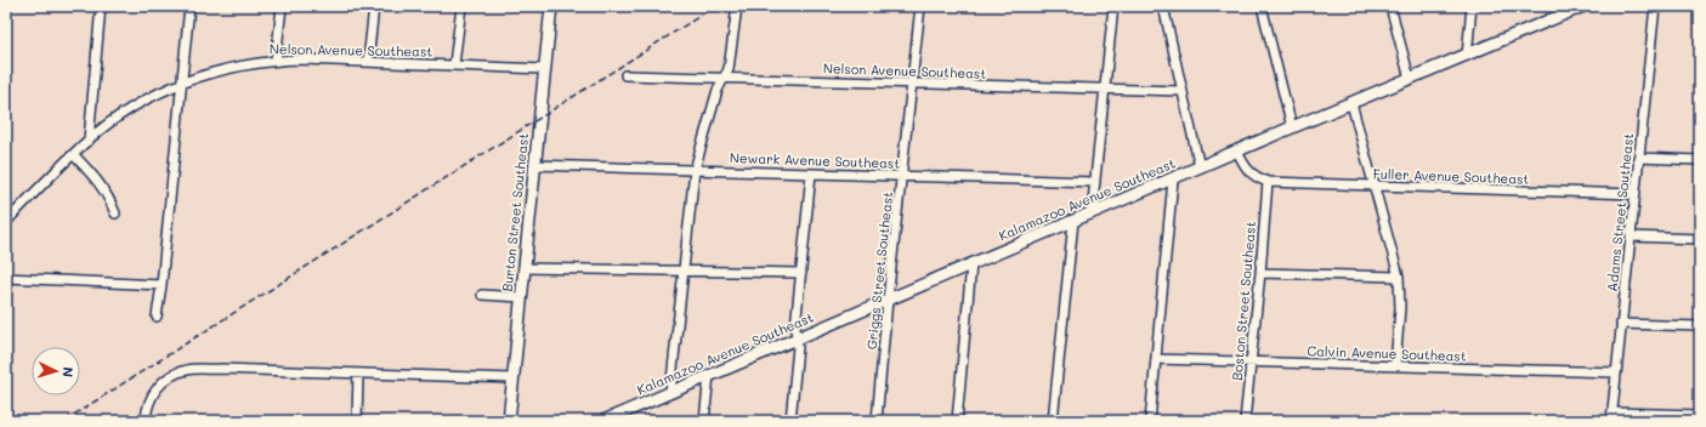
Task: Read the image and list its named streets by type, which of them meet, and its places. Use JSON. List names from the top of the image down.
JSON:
{
  "streets": {
    "main road": ["Kalamazoo Avenue Southeast", "Burton Street Southeast"],
    "street": [
      "Nelson Avenue Southeast",
      "Newark Avenue Southeast",
      "Fuller Avenue Southeast",
      "Adams Street Southeast",
      "Griggs Street Southeast",
      "Boston Street Southeast",
      "Calvin Avenue Southeast"
    ]
  },
  "crossings": [
    ["Nelson Avenue Southeast", "Burton Street Southeast"],
    ["Nelson Avenue Southeast", "Griggs Street Southeast"],
    ["Newark Avenue Southeast", "Burton Street Southeast"],
    ["Newark Avenue Southeast", "Griggs Street Southeast"],
    ["Fuller Avenue Southeast", "Adams Street Southeast"],
    ["Fuller Avenue Southeast", "Boston Street Southeast"],
    ["Kalamazoo Avenue Southeast", "Griggs Street Southeast"],
    ["Adams Street Southeast", "Calvin Avenue Southeast"],
    ["Boston Street Southeast", "Calvin Avenue Southeast"]
  ],
  "north": "right"
}
